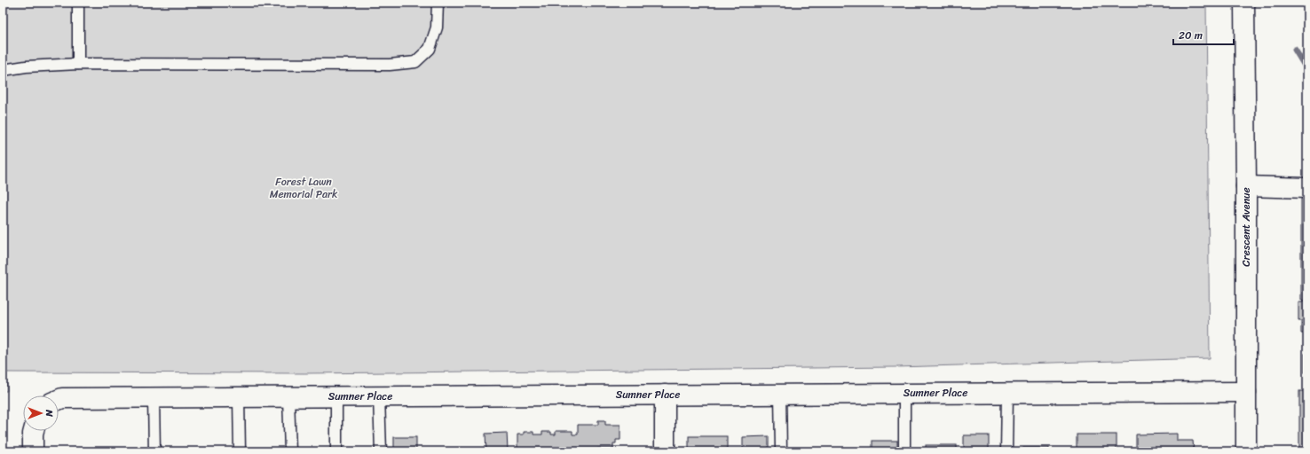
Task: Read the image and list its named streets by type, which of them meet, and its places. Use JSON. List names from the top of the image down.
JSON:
{
  "streets": {
    "street": ["Crescent Avenue", "Sumner Place"]
  },
  "crossings": [
    ["Crescent Avenue", "Sumner Place"]
  ],
  "parks": ["Forest Lawn Memorial Park"],
  "scale_bar": "20 m",
  "north": "right"
}
